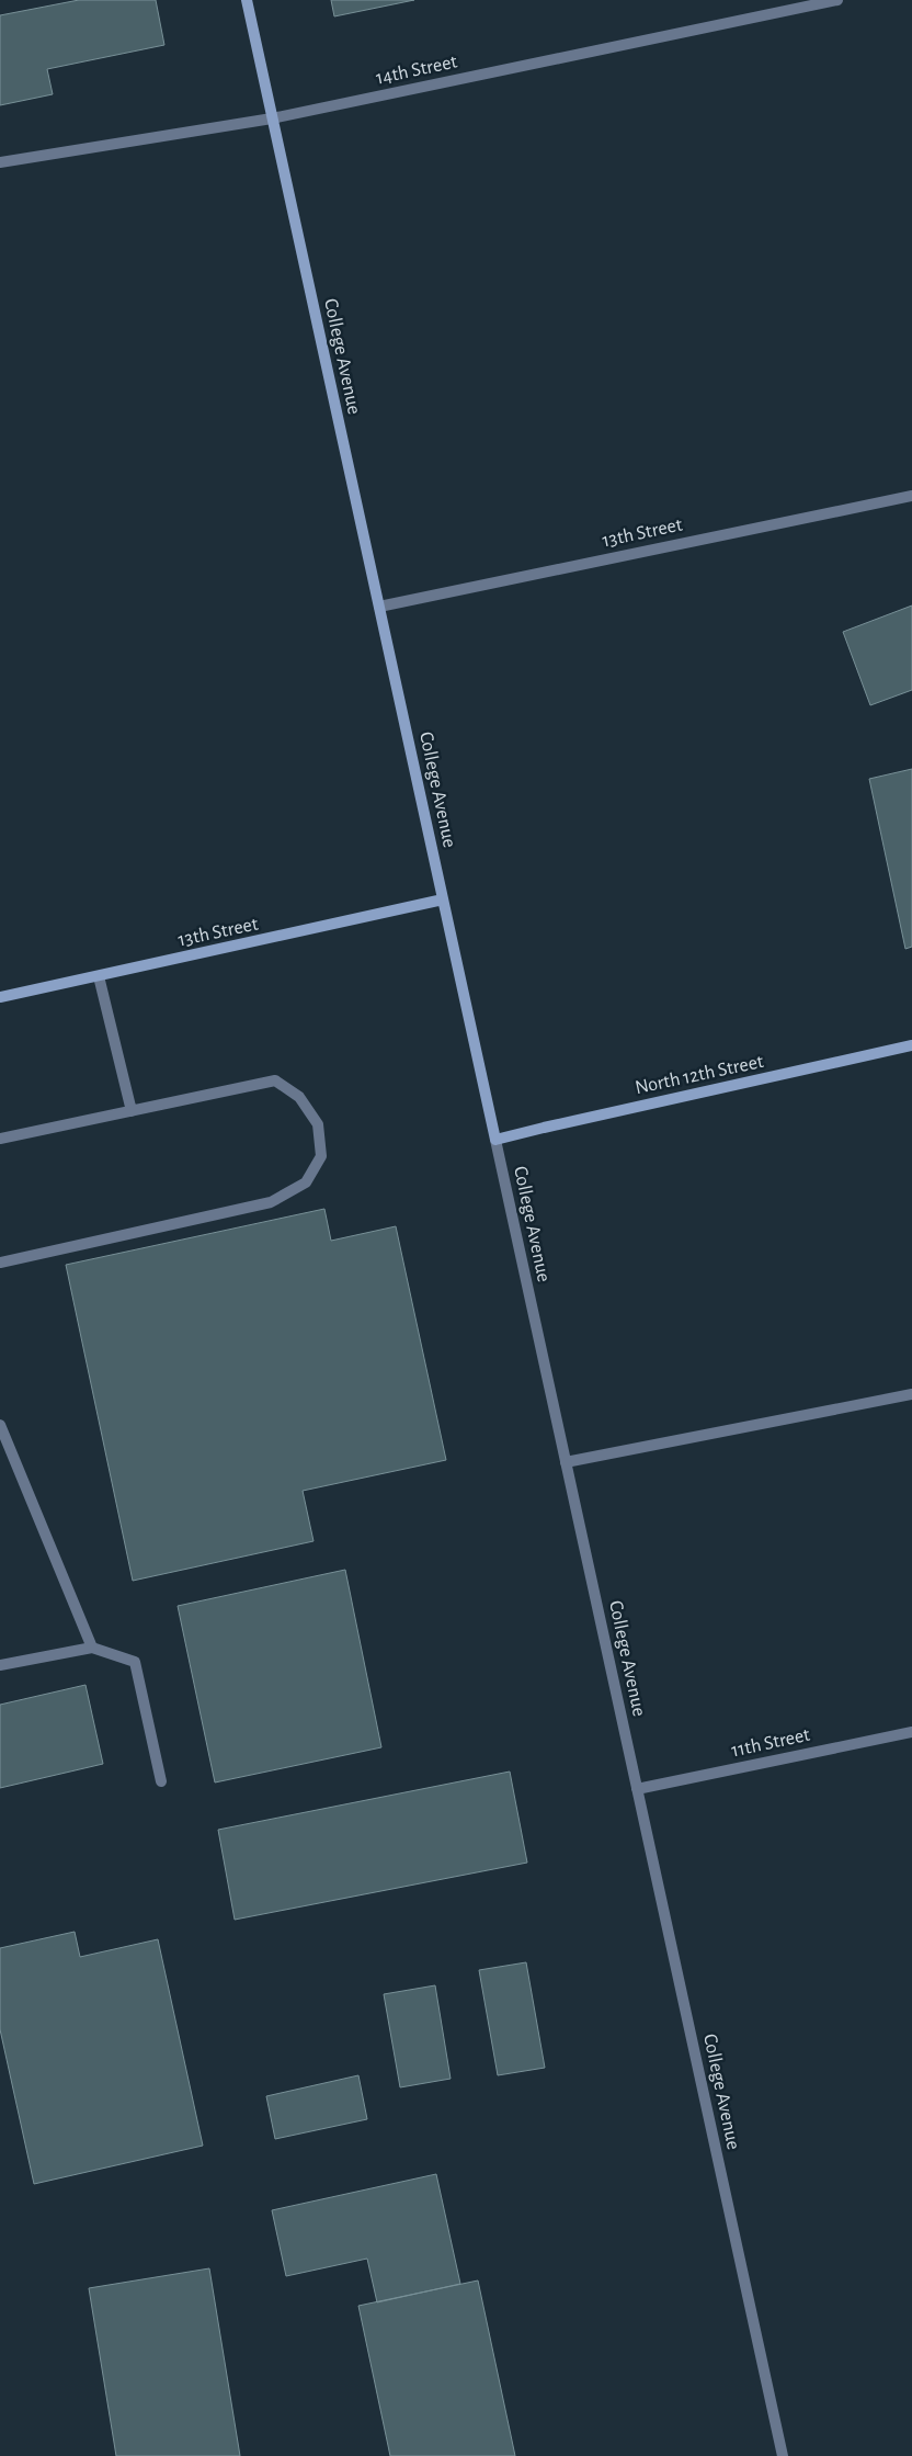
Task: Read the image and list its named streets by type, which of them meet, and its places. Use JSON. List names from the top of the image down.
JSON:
{
  "streets": {
    "street": [
      "14th Street",
      "College Avenue",
      "13th Street",
      "North 12th Street",
      "11th Street"
    ]
  },
  "crossings": [
    ["14th Street", "College Avenue"],
    ["College Avenue", "13th Street"],
    ["College Avenue", "North 12th Street"],
    ["College Avenue", "11th Street"]
  ]
}
